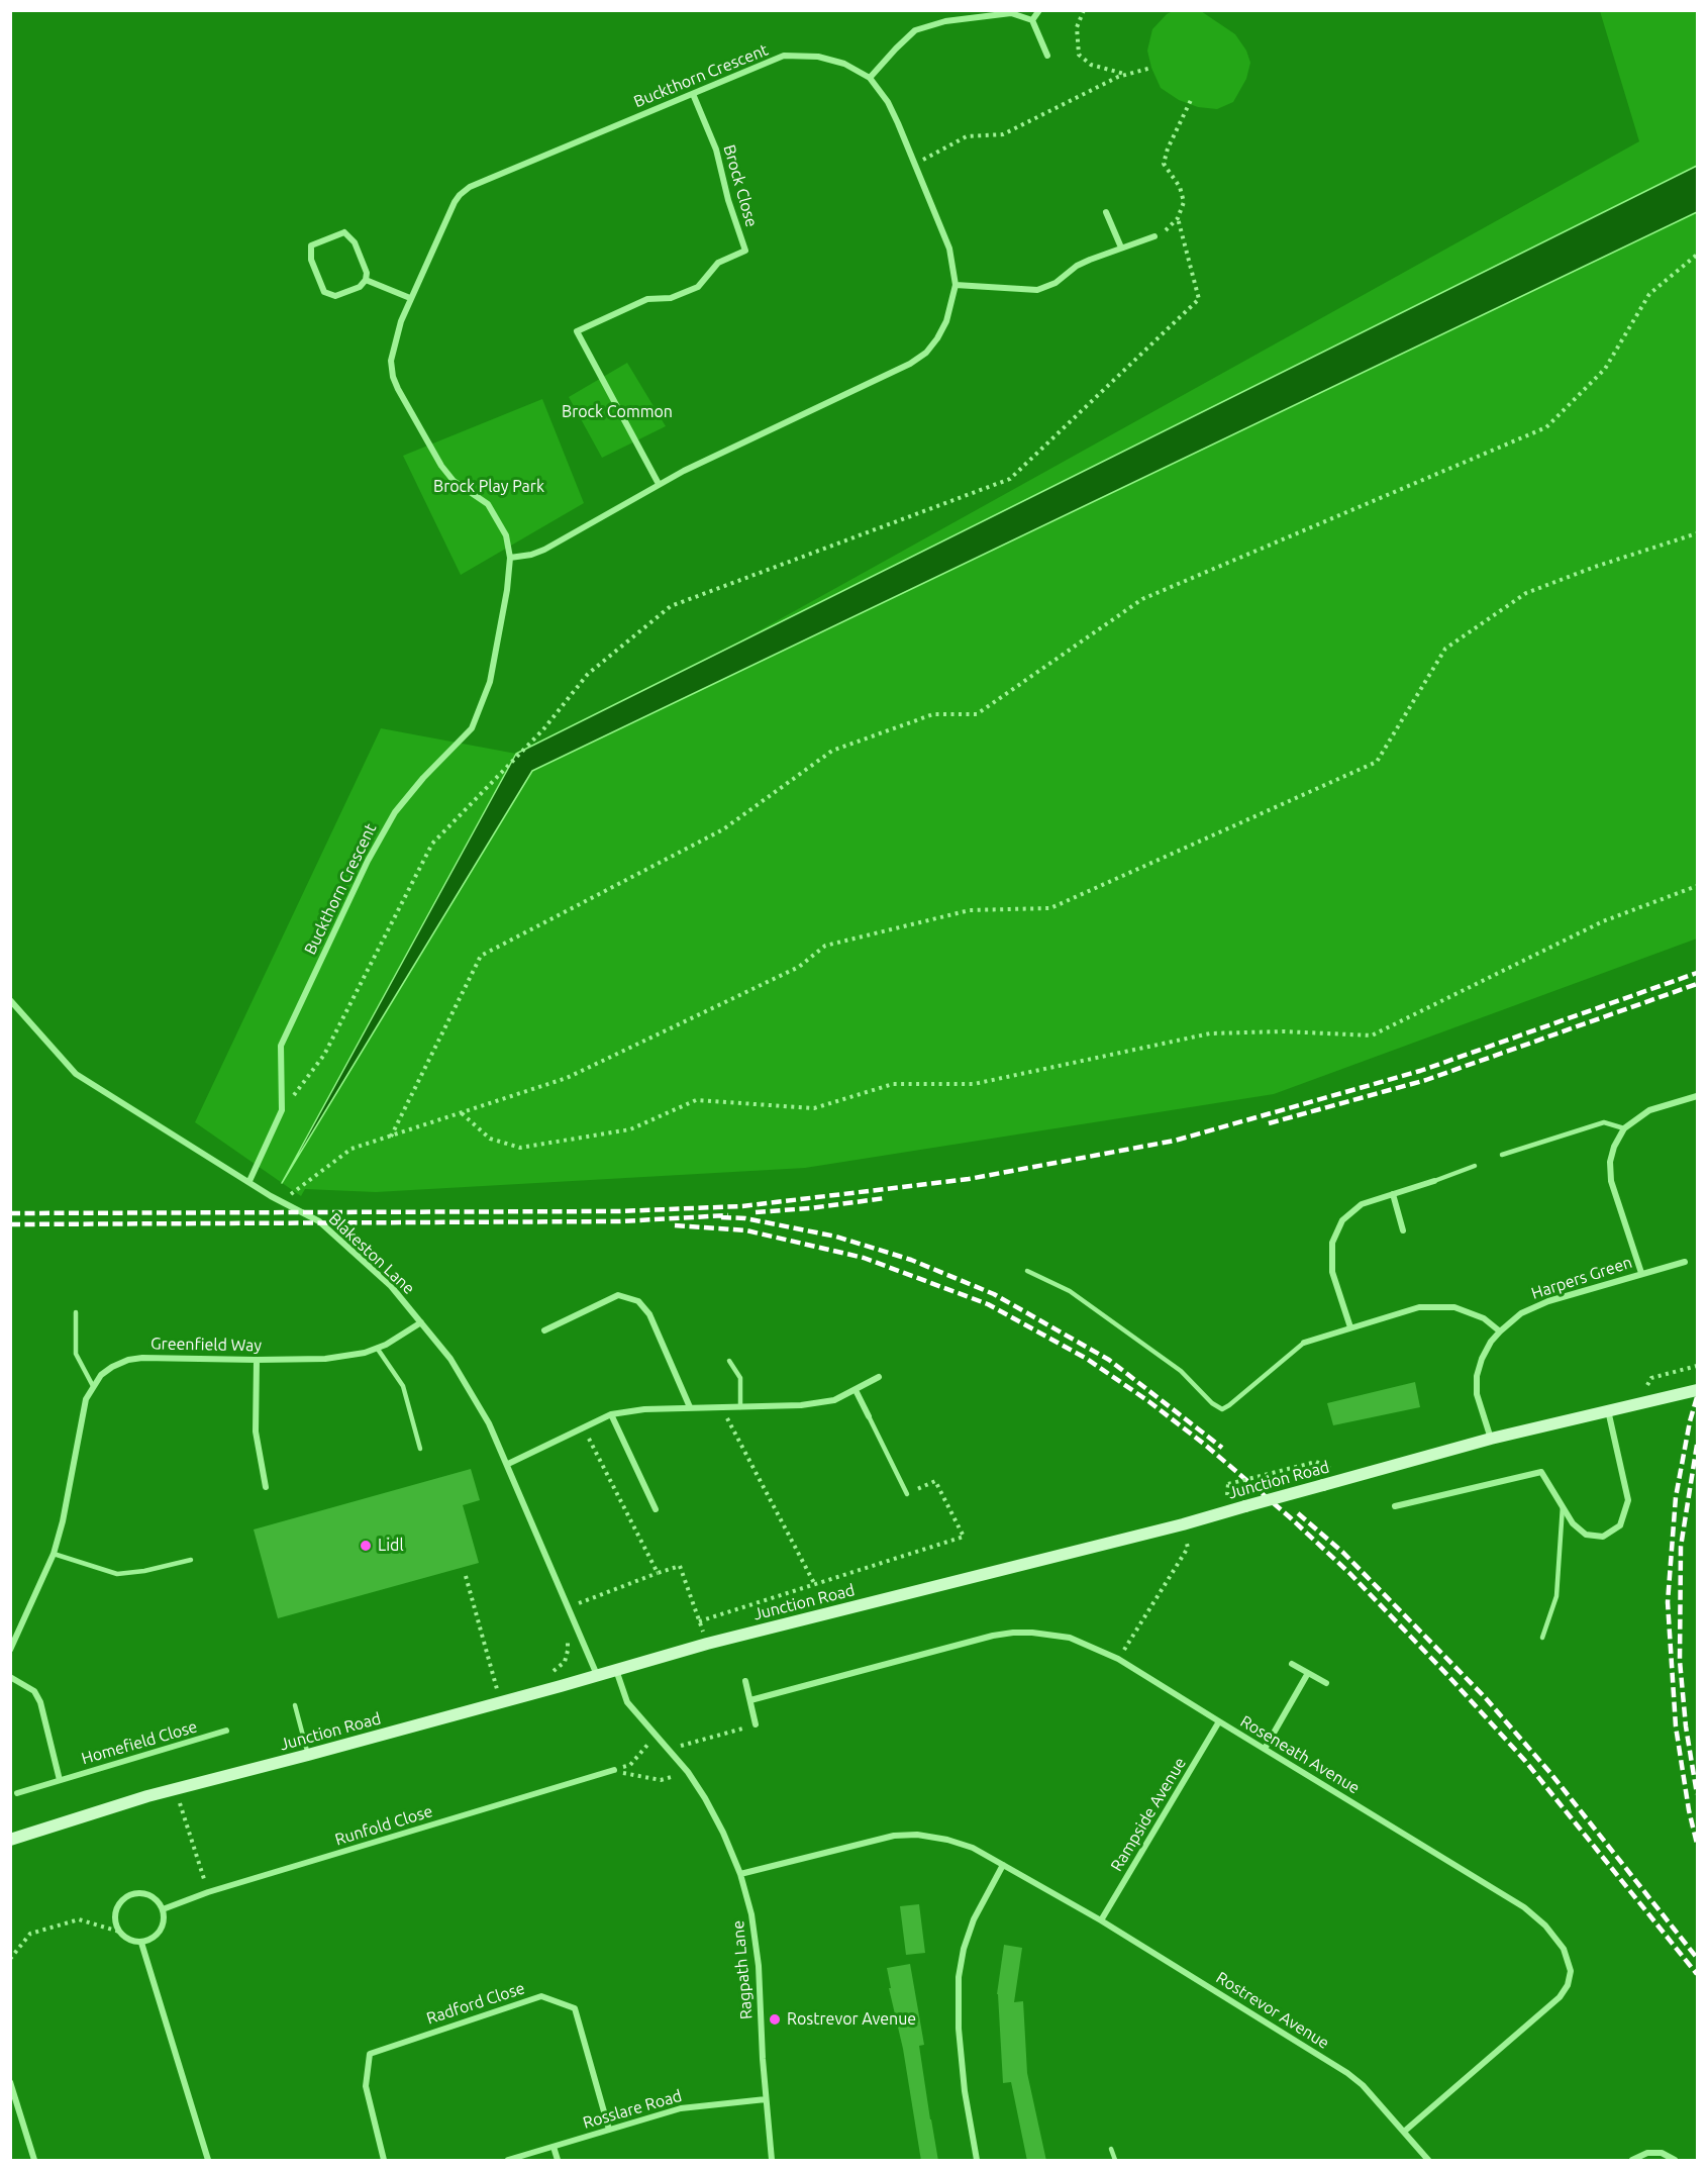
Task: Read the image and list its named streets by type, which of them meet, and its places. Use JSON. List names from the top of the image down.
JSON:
{
  "streets": {
    "main road": ["Junction Road"],
    "street": [
      "Buckthorn Crescent",
      "Brock Close",
      "Blakeston Lane",
      "Harpers Green",
      "Greenfield Way",
      "Homefield Close",
      "Roseneath Avenue",
      "Rampside Avenue",
      "Runfold Close",
      "Ragpath Lane",
      "Radford Close",
      "Rostrevor Avenue",
      "Rosslare Road"
    ]
  },
  "crossings": [
    ["Buckthorn Crescent", "Brock Close"],
    ["Buckthorn Crescent", "Blakeston Lane"],
    ["Blakeston Lane", "Greenfield Way"],
    ["Blakeston Lane", "Junction Road"],
    ["Harpers Green", "Junction Road"],
    ["Junction Road", "Ragpath Lane"],
    ["Roseneath Avenue", "Rampside Avenue"],
    ["Roseneath Avenue", "Rostrevor Avenue"],
    ["Rampside Avenue", "Rostrevor Avenue"],
    ["Ragpath Lane", "Rostrevor Avenue"],
    ["Ragpath Lane", "Rosslare Road"],
    ["Radford Close", "Rosslare Road"]
  ],
  "parks": ["Brock Common", "Brock Play Park"],
  "places": ["Lidl", "Rostrevor Avenue"]
}
